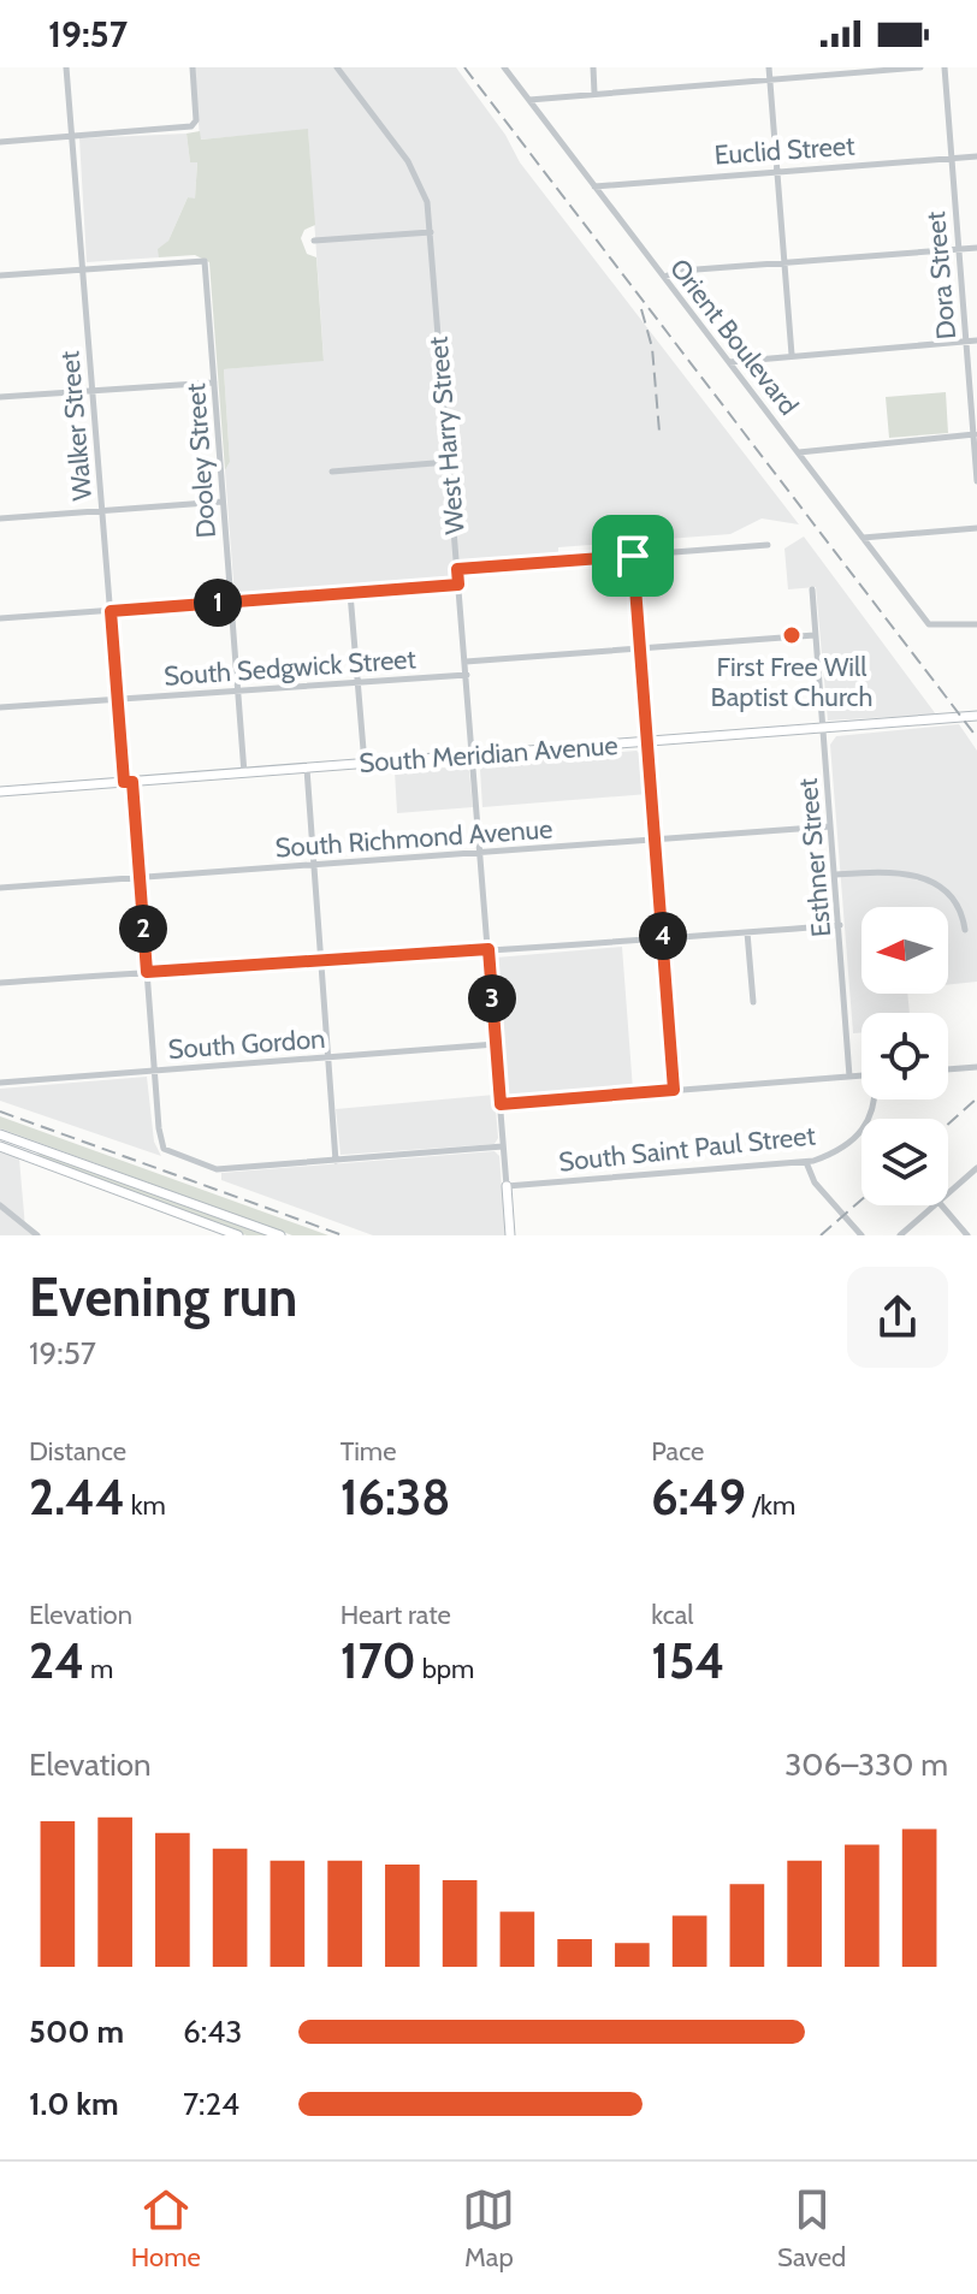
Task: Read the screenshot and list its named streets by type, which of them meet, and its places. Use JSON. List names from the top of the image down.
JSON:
{
  "streets": {
    "main road": ["West Harry Street", "South Meridian Avenue"],
    "street": [
      "Euclid Street",
      "Dora Street",
      "Orient Boulevard",
      "Walker Street",
      "Dooley Street",
      "South Sedgwick Street",
      "South Richmond Avenue",
      "Esthner Street",
      "South Gordon",
      "South Saint Paul Street"
    ]
  },
  "crossings": [
    ["Euclid Street", "Dora Street"],
    ["Euclid Street", "Orient Boulevard"],
    ["Walker Street", "Dooley Street"],
    ["Walker Street", "South Sedgwick Street"],
    ["Walker Street", "South Meridian Avenue"],
    ["Walker Street", "South Richmond Avenue"],
    ["Walker Street", "South Gordon"],
    ["West Harry Street", "South Sedgwick Street"],
    ["West Harry Street", "South Meridian Avenue"],
    ["West Harry Street", "South Richmond Avenue"],
    ["West Harry Street", "South Gordon"],
    ["West Harry Street", "South Saint Paul Street"],
    ["Dooley Street", "South Sedgwick Street"],
    ["Dooley Street", "South Meridian Avenue"],
    ["South Meridian Avenue", "Esthner Street"],
    ["South Richmond Avenue", "Esthner Street"]
  ],
  "places": ["First Free Will Baptist Church"],
  "north": "left",
  "page": {
    "status": "19:57",
    "pins": [
      "1",
      "2",
      "4",
      "3"
    ],
    "heading": ["Evening run", "19:57"],
    "stats": [
      ["Distance", "2.44 km"],
      ["Time", "16:38"],
      ["Pace", "6:49 /km"],
      ["Elevation", "24 m"],
      ["Heart rate", "170 bpm"],
      ["kcal", "154"]
    ],
    "chart": ["Elevation", "306–330 m"],
    "list": [
      {
        "name": "500 m",
        "note": "6:43"
      },
      {
        "name": "1.0 km",
        "note": "7:24"
      }
    ],
    "tabs": ["Home", "Map", "Saved"]
  }
}
